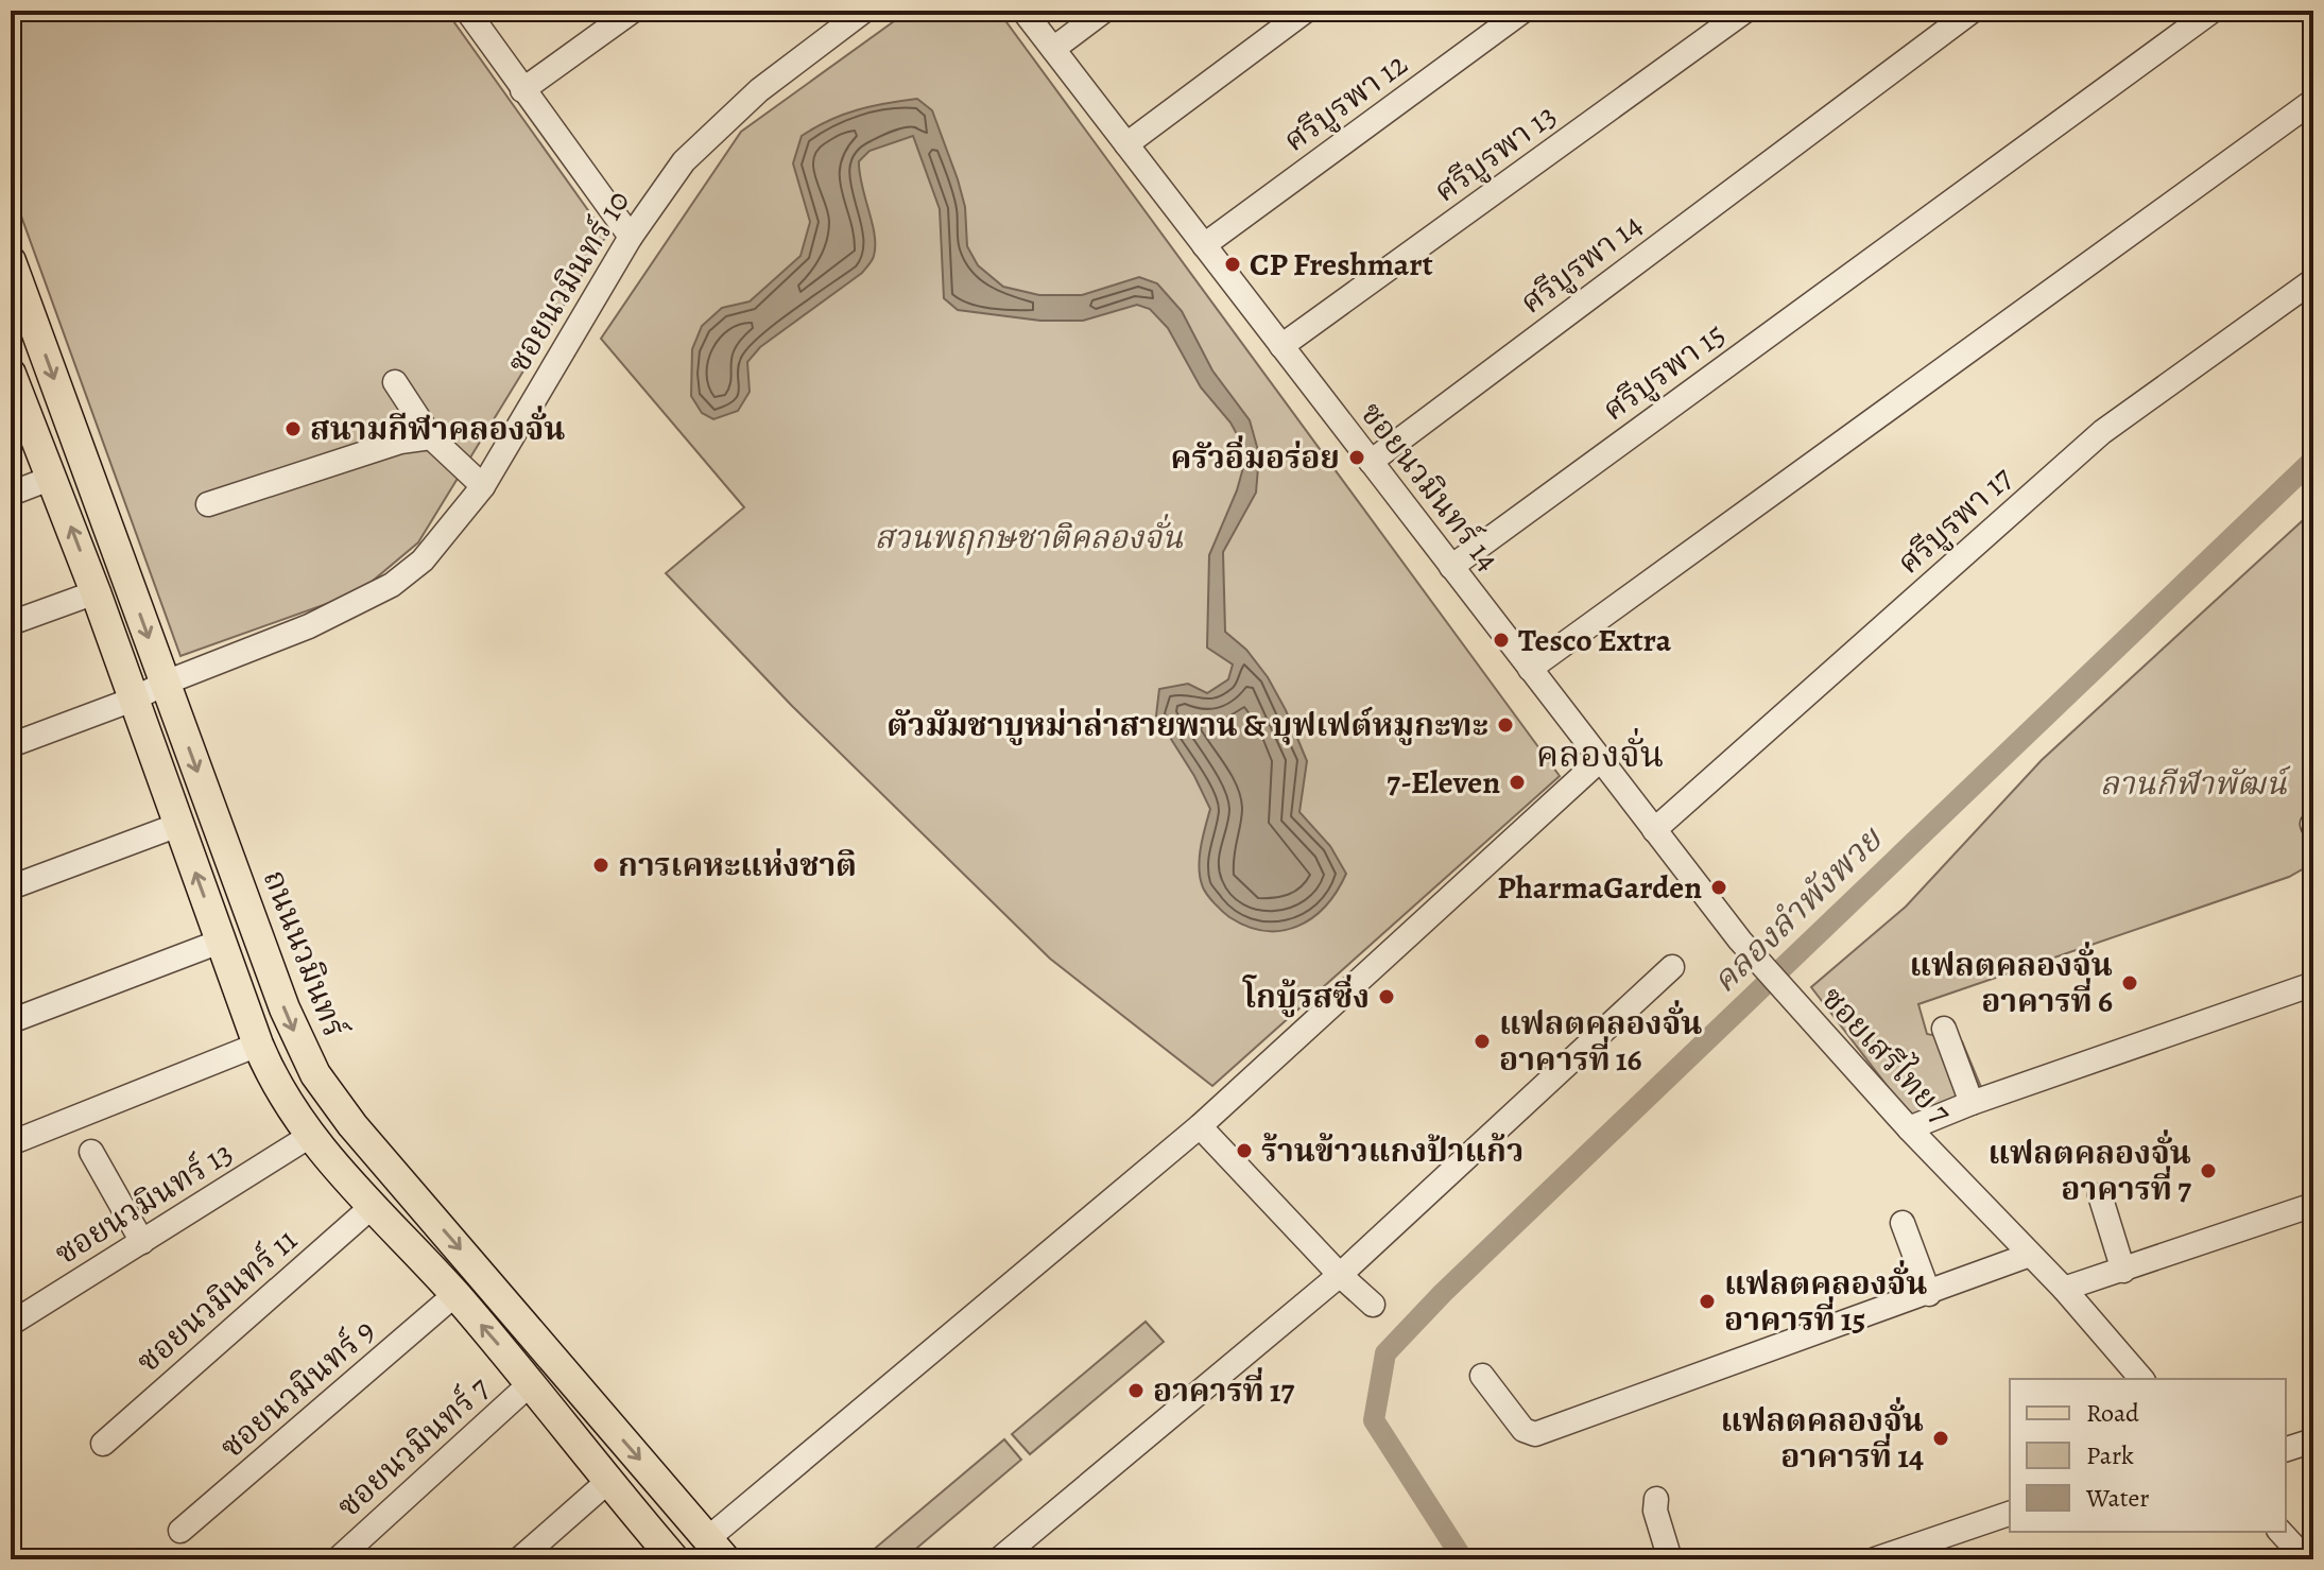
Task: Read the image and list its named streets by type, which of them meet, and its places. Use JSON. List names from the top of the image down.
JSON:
{
  "streets": {
    "main road": ["ถนนนวมินทร์"],
    "street": [
      "ศรีบูรพา 12",
      "ศรีบูรพา 13",
      "ศรีบูรพา 14",
      "ซอยนวมินทร์ 10",
      "ศรีบูรพา 15",
      "ซอยนวมินทร์ 14",
      "ศรีบูรพา 17",
      "ซอยเสรีไทย 7",
      "ซอยนวมินทร์ 13",
      "ซอยนวมินทร์ 11",
      "ซอยนวมินทร์ 9",
      "ซอยนวมินทร์ 7"
    ]
  },
  "crossings": [
    ["ศรีบูรพา 12", "ซอยนวมินทร์ 14"],
    ["ศรีบูรพา 13", "ซอยนวมินทร์ 14"],
    ["ศรีบูรพา 14", "ซอยนวมินทร์ 14"],
    ["ซอยนวมินทร์ 10", "ถนนนวมินทร์"],
    ["ศรีบูรพา 15", "ซอยนวมินทร์ 14"],
    ["ซอยนวมินทร์ 14", "ศรีบูรพา 17"],
    ["ซอยนวมินทร์ 14", "ซอยเสรีไทย 7"]
  ],
  "districts": ["คลองจั่น"],
  "water": ["คลองลำพังพวย"],
  "parks": ["สวนพฤกษชาติคลองจั่น", "ลานกีฬาพัฒน์"],
  "places": [
    "CP Freshmart",
    "สนามกีฬาคลองจั่น",
    "ครัวอิ่มอร่อย",
    "Tesco Extra",
    "ตัวมัมชาบูหม่าล่าสายพาน & บุฟเฟต์หมูกะทะ",
    "7-Eleven",
    "การเคหะแห่งชาติ",
    "PharmaGarden",
    "แฟลตคลองจั่น อาคารที่ 6",
    "โกบู้รสซิ่ง",
    "แฟลตคลองจั่น อาคารที่ 16",
    "ร้านข้าวแกงป้าแก้ว",
    "แฟลตคลองจั่น อาคารที่ 7",
    "แฟลตคลองจั่น อาคารที่ 15",
    "อาคารที่ 17",
    "แฟลตคลองจั่น อาคารที่ 14"
  ],
  "legend": ["Road", "Park", "Water"]
}
